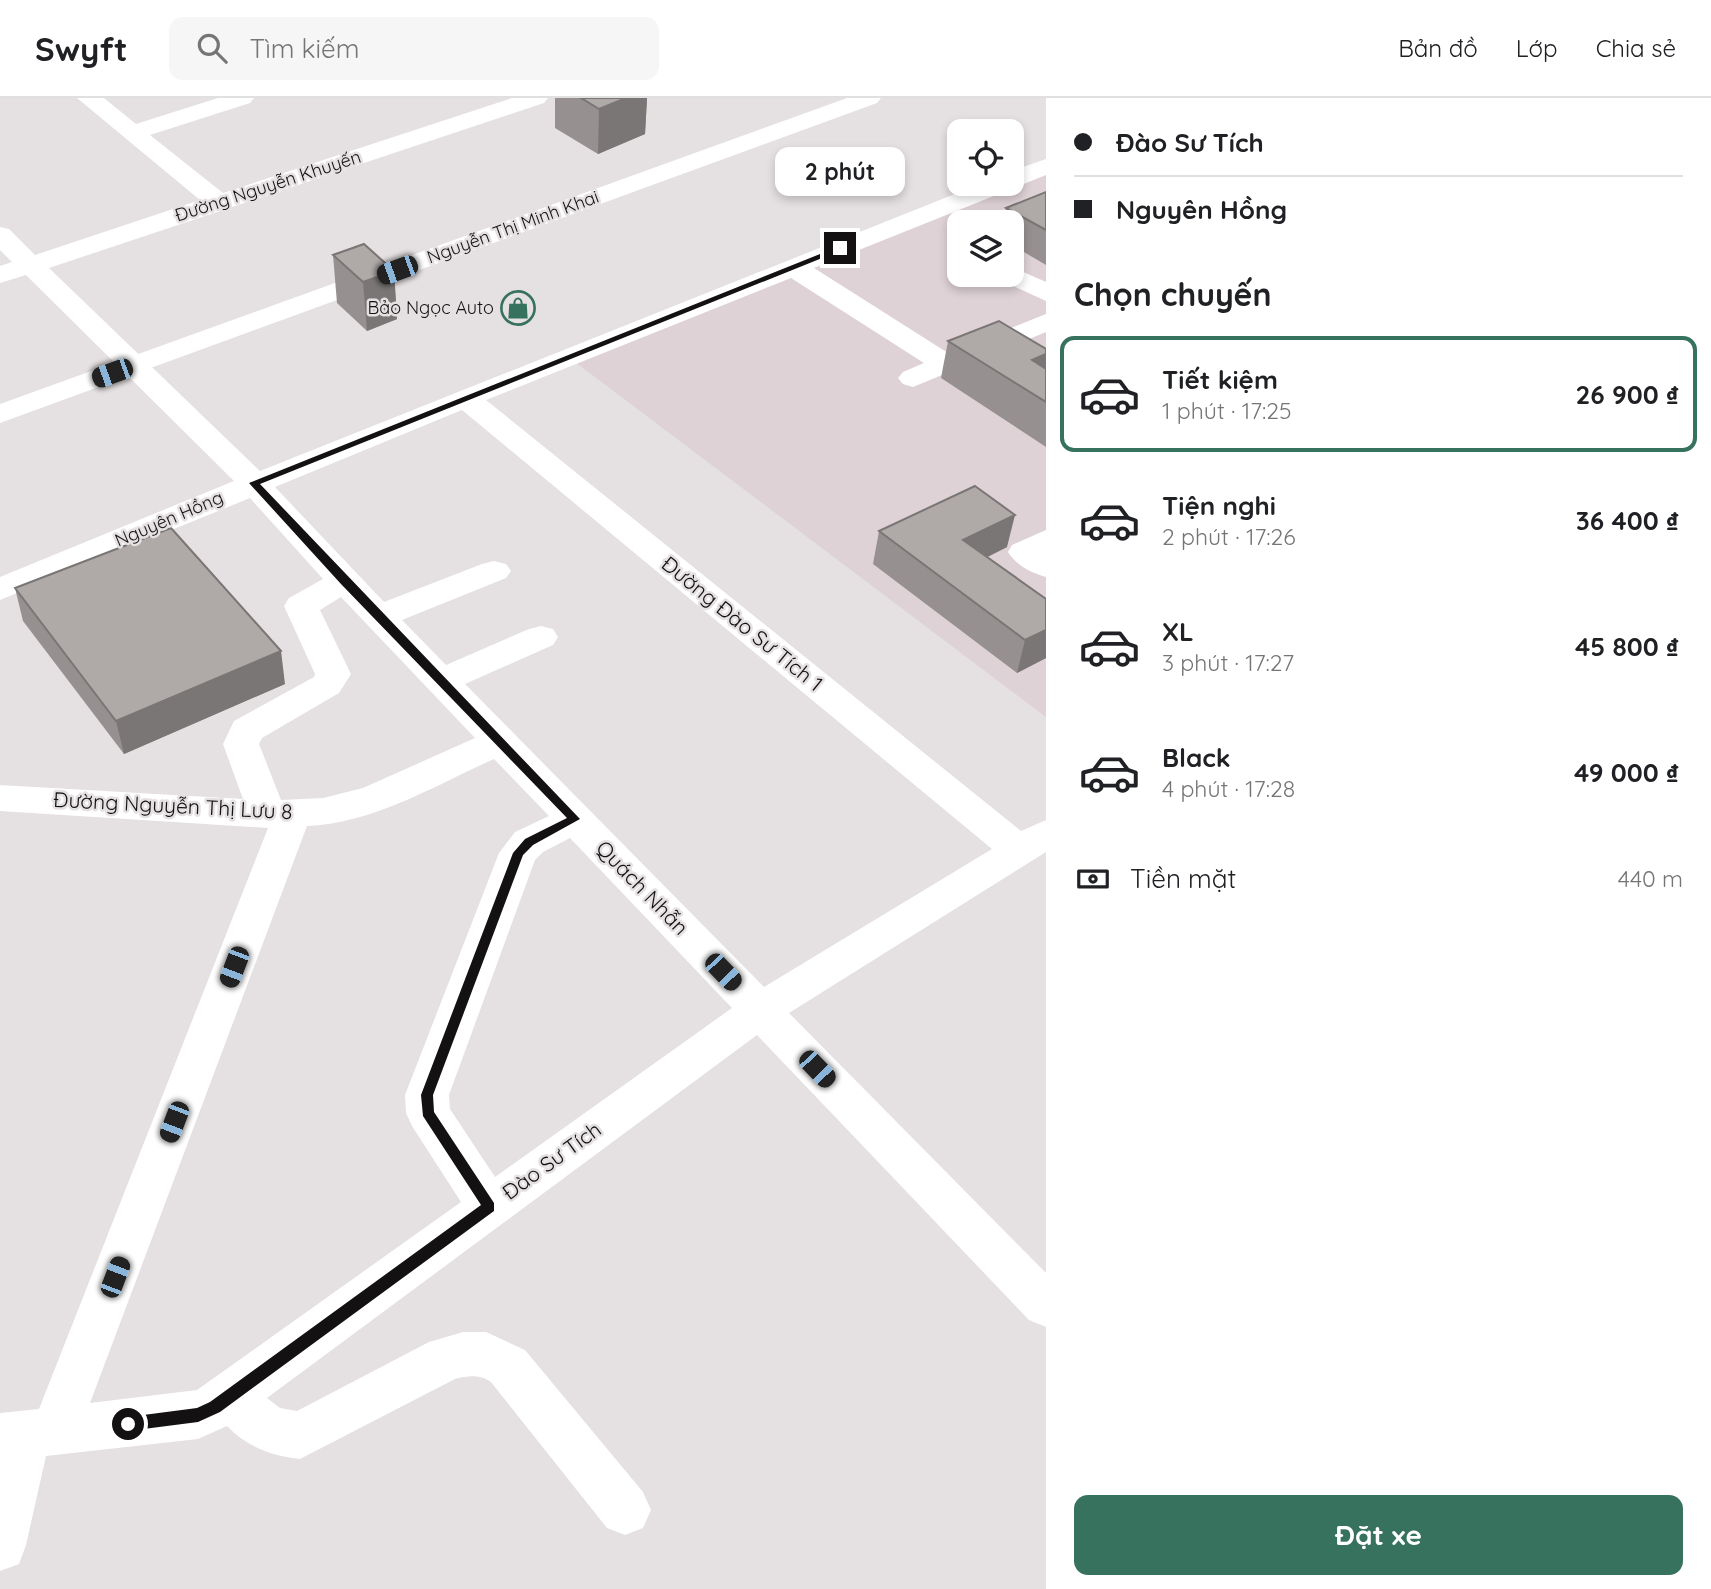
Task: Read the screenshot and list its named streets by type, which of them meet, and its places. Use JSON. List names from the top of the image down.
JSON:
{
  "streets": {
    "street": [
      "Đường Nguyễn Khuyến",
      "Nguyễn Thị Minh Khai",
      "Nguyên Hồng",
      "Đường Đào Sư Tích 1",
      "Đường Nguyễn Thị Lưu 8",
      "Quách Nhẫn",
      "Đào Sư Tích"
    ]
  },
  "crossings": [
    ["Đường Nguyễn Khuyến", "Quách Nhẫn"],
    ["Nguyễn Thị Minh Khai", "Quách Nhẫn"],
    ["Nguyên Hồng", "Đường Đào Sư Tích 1"],
    ["Nguyên Hồng", "Quách Nhẫn"],
    ["Đường Đào Sư Tích 1", "Đào Sư Tích"],
    ["Đường Nguyễn Thị Lưu 8", "Quách Nhẫn"],
    ["Quách Nhẫn", "Đào Sư Tích"]
  ],
  "places": {
    "shop": ["Bảo Ngọc Auto"]
  },
  "page": {
    "header": "Swyft",
    "search": "Tìm kiếm",
    "nav": ["Bản đồ", "Lớp", "Chia sẻ"],
    "banner": ["Đào Sư Tích", "Nguyên Hồng"],
    "bubble": "2 phút",
    "heading": "Chọn chuyến",
    "list": [
      {
        "name": "Tiết kiệm",
        "note": "1 phút · 17:25",
        "value": "26 900 ₫"
      },
      {
        "name": "Tiện nghi",
        "note": "2 phút · 17:26",
        "value": "36 400 ₫"
      },
      {
        "name": "XL",
        "note": "3 phút · 17:27",
        "value": "45 800 ₫"
      },
      {
        "name": "Black",
        "note": "4 phút · 17:28",
        "value": "49 000 ₫"
      }
    ],
    "pay": ["Tiền mặt", "440 m"],
    "buttons": "Đặt xe"
  }
}
